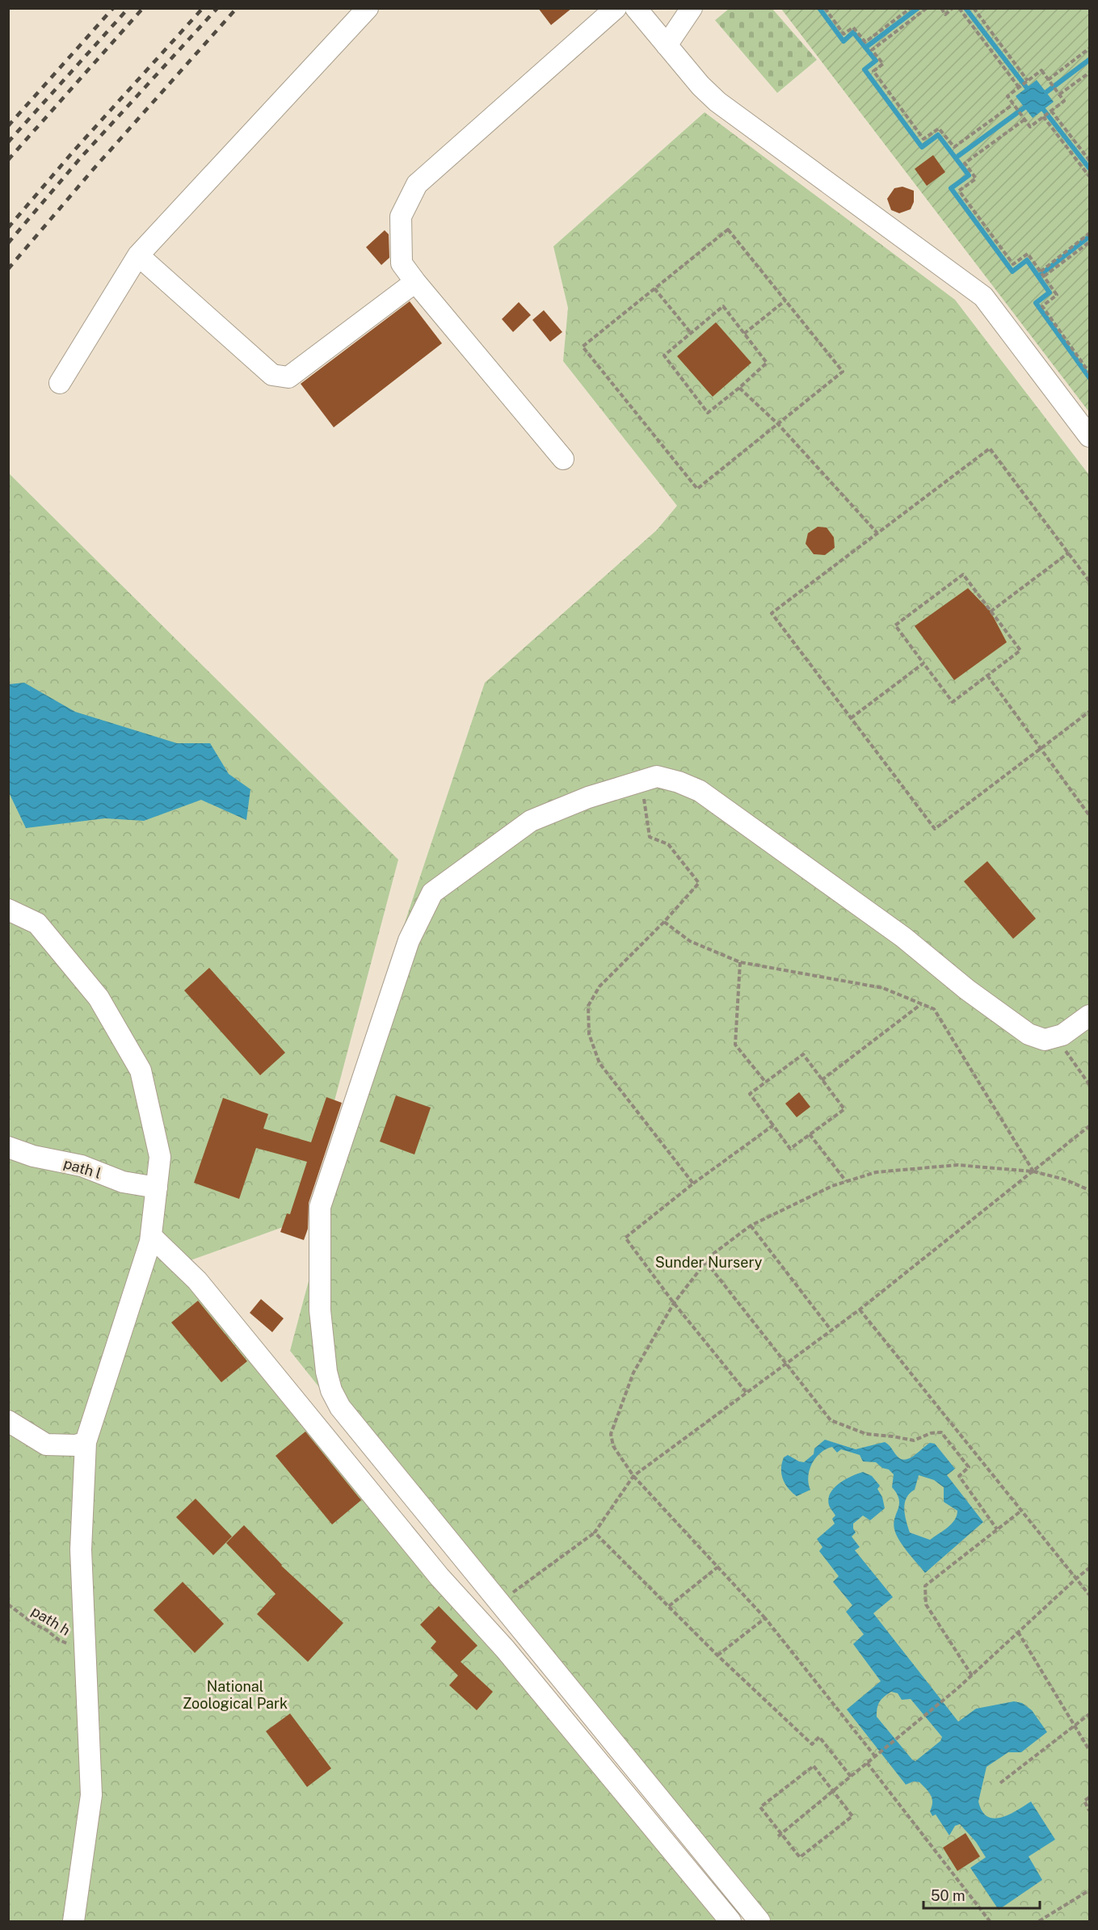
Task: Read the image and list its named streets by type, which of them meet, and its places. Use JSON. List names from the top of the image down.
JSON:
{
  "streets": {
    "street": ["path l"],
    "path": ["path h"]
  },
  "parks": ["Sunder Nursery", "National Zoological Park"],
  "scale_bar": "50 m"
}
